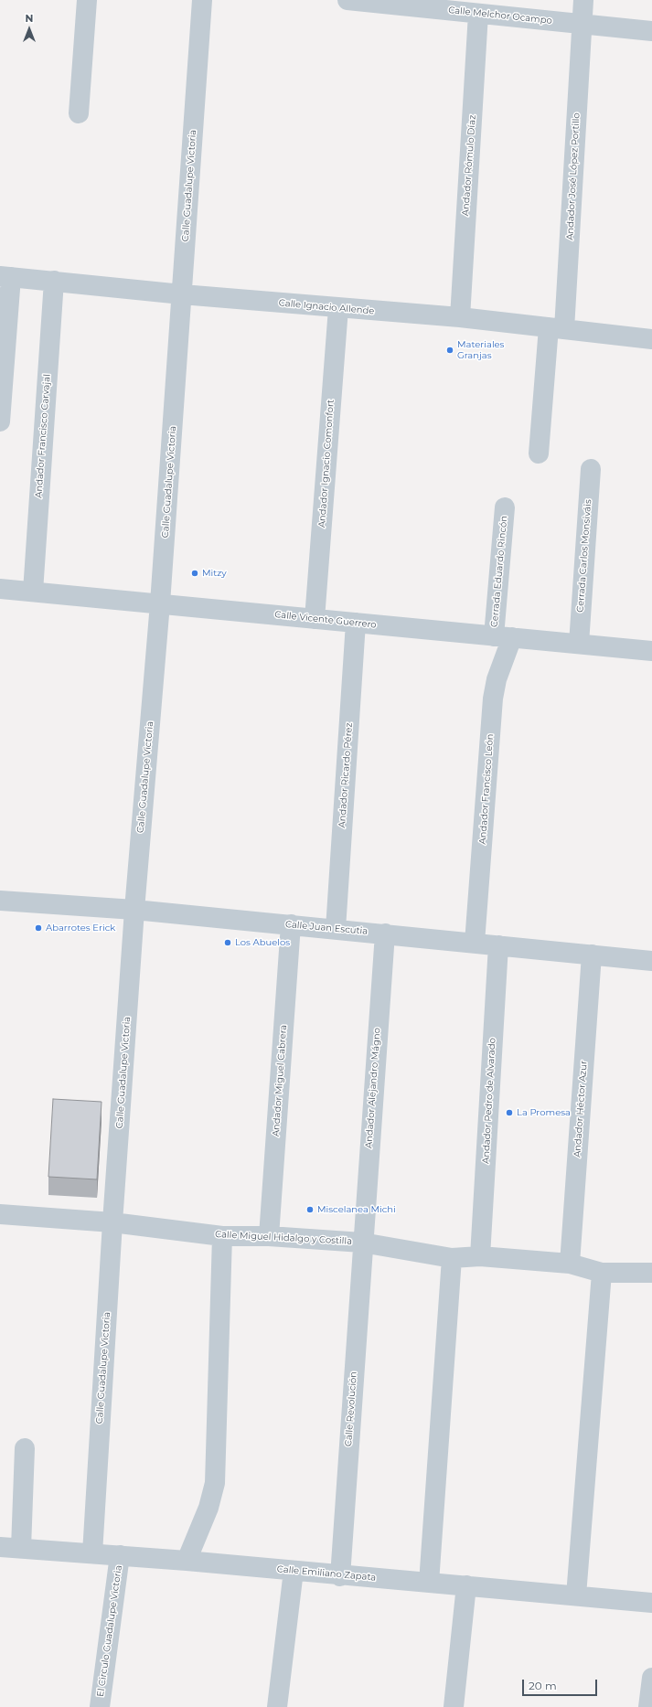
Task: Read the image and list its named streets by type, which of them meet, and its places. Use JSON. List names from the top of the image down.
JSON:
{
  "streets": {
    "street": [
      "Calle Melchor Ocampo",
      "Andador Rómulo Díaz",
      "Andador José López Portillo",
      "Calle Guadalupe Victoria",
      "Calle Ignacio Allende",
      "Andador Francisco Carvajal",
      "Andador Ignacio Comonfort",
      "Cerrada Carlos Monsiváis",
      "Cerrada Eduardo Rincón",
      "Calle Vicente Guerrero",
      "Andador Ricardo Pérez",
      "Andador Francisco León",
      "Calle Juan Escutia",
      "Andador Miguel Cabrera",
      "Andador Alejandro Mágno",
      "Andador Pedro de Alvarado",
      "Andador Héctor Azur",
      "Calle Miguel Hidalgo y Costilla",
      "Calle Revolución",
      "Calle Emiliano Zapata",
      "El Circulo Guadalupe Victoria"
    ]
  },
  "crossings": [
    ["Calle Melchor Ocampo", "Andador Rómulo Díaz"],
    ["Calle Melchor Ocampo", "Andador José López Portillo"],
    ["Andador Rómulo Díaz", "Calle Ignacio Allende"],
    ["Andador José López Portillo", "Calle Ignacio Allende"],
    ["Calle Guadalupe Victoria", "Calle Ignacio Allende"],
    ["Calle Guadalupe Victoria", "Calle Vicente Guerrero"],
    ["Calle Guadalupe Victoria", "Calle Juan Escutia"],
    ["Calle Guadalupe Victoria", "Calle Miguel Hidalgo y Costilla"],
    ["Calle Guadalupe Victoria", "Calle Emiliano Zapata"],
    ["Calle Ignacio Allende", "Andador Francisco Carvajal"],
    ["Calle Ignacio Allende", "Andador Ignacio Comonfort"],
    ["Andador Francisco Carvajal", "Calle Vicente Guerrero"],
    ["Andador Ignacio Comonfort", "Calle Vicente Guerrero"],
    ["Cerrada Carlos Monsiváis", "Calle Vicente Guerrero"],
    ["Cerrada Eduardo Rincón", "Calle Vicente Guerrero"],
    ["Cerrada Eduardo Rincón", "Andador Francisco León"],
    ["Calle Vicente Guerrero", "Andador Ricardo Pérez"],
    ["Calle Vicente Guerrero", "Andador Francisco León"],
    ["Andador Ricardo Pérez", "Calle Juan Escutia"],
    ["Andador Francisco León", "Calle Juan Escutia"],
    ["Calle Juan Escutia", "Andador Miguel Cabrera"],
    ["Calle Juan Escutia", "Andador Alejandro Mágno"],
    ["Calle Juan Escutia", "Andador Pedro de Alvarado"],
    ["Calle Juan Escutia", "Andador Héctor Azur"],
    ["Andador Miguel Cabrera", "Calle Miguel Hidalgo y Costilla"],
    ["Andador Alejandro Mágno", "Calle Miguel Hidalgo y Costilla"],
    ["Andador Alejandro Mágno", "Calle Revolución"],
    ["Andador Pedro de Alvarado", "Calle Miguel Hidalgo y Costilla"],
    ["Andador Héctor Azur", "Calle Miguel Hidalgo y Costilla"],
    ["Calle Miguel Hidalgo y Costilla", "Calle Revolución"],
    ["Calle Revolución", "Calle Emiliano Zapata"],
    ["Calle Emiliano Zapata", "El Circulo Guadalupe Victoria"]
  ],
  "places": [
    "Materiales Granjas",
    "Mitzy",
    "Abarrotes Erick",
    "Los Abuelos",
    "La Promesa",
    "Miscelanea Michi"
  ],
  "scale_bar": "20 m",
  "north": "top"
}
